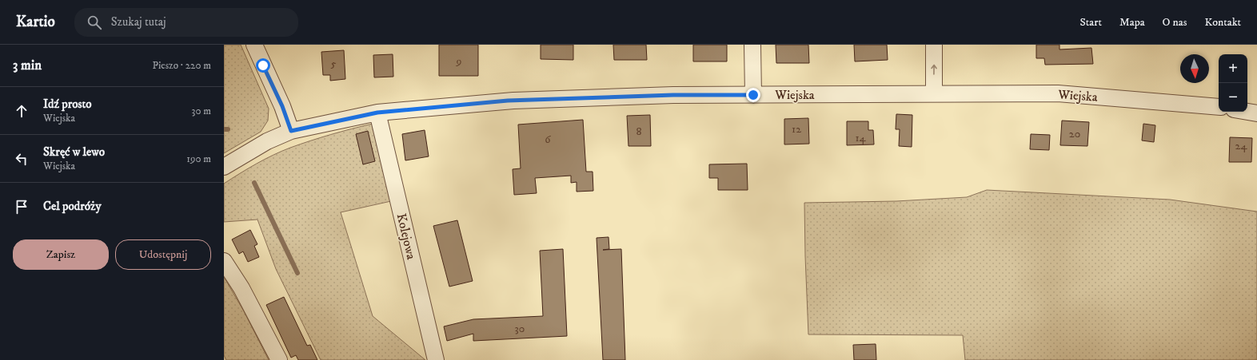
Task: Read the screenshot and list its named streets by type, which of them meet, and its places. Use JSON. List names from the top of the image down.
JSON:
{
  "streets": {
    "street": ["Wiejska", "Kolejowa"]
  },
  "crossings": [
    ["Wiejska", "Kolejowa"]
  ],
  "house_numbers": [
    "9",
    "5",
    "12",
    "8",
    "20",
    "14",
    "6",
    "24",
    "30"
  ],
  "north": "bottom",
  "page": {
    "header": "Kartio",
    "search": "Szukaj tutaj",
    "nav": [
      "Start",
      "Mapa",
      "O nas",
      "Kontakt"
    ],
    "heading": ["3 min", "Pieszo · 220 m"],
    "map_buttons": ["+", "−"],
    "list": [
      ["Idź prosto", "Wiejska", "30 m"],
      ["Skręć w lewo", "Wiejska", "190 m"],
      "Cel podróży"
    ],
    "buttons": ["Zapisz", "Udostępnij"]
  }
}
